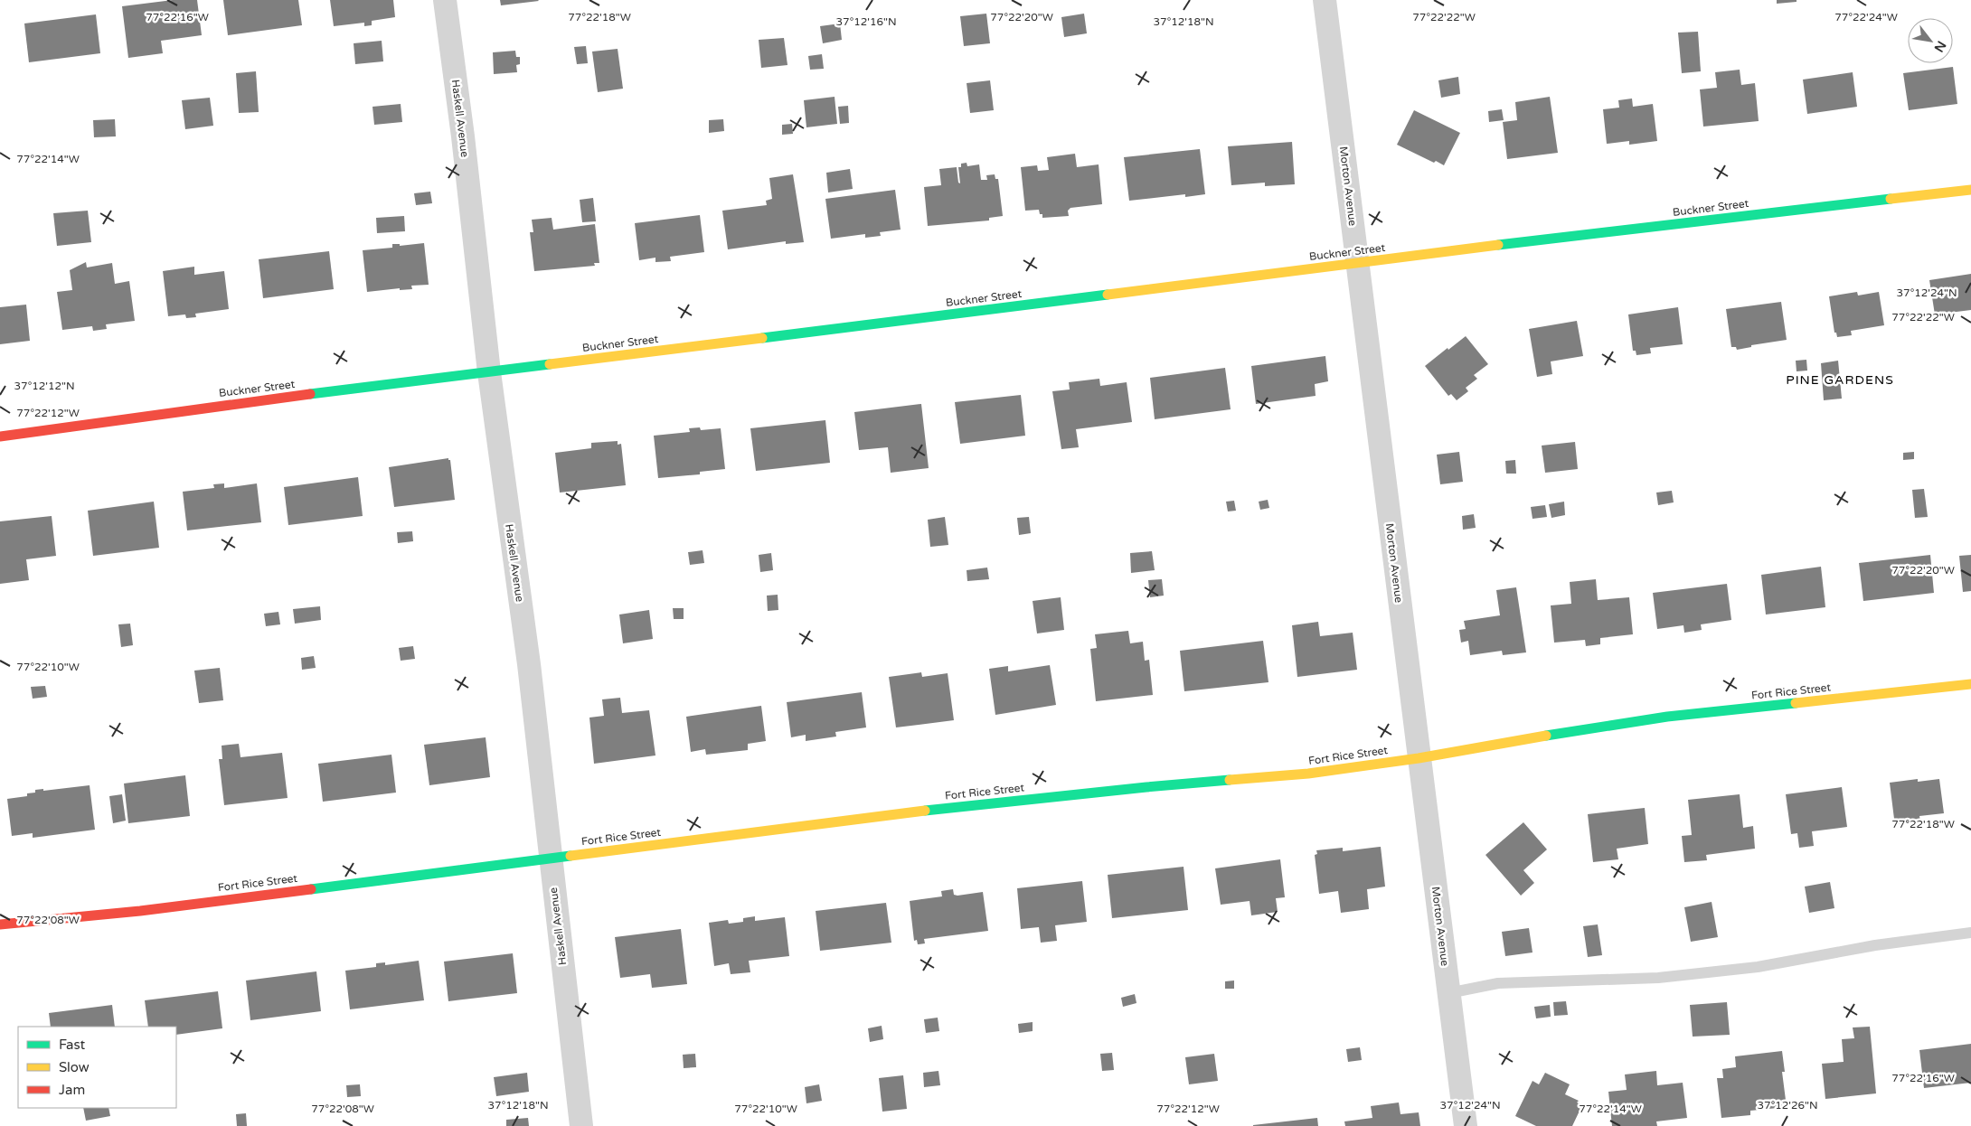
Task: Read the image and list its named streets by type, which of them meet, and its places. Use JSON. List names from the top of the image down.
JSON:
{
  "streets": {
    "street": [
      "Haskell Avenue",
      "Morton Avenue",
      "Buckner Street",
      "Fort Rice Street"
    ]
  },
  "crossings": [
    ["Haskell Avenue", "Buckner Street"],
    ["Haskell Avenue", "Fort Rice Street"],
    ["Morton Avenue", "Buckner Street"],
    ["Morton Avenue", "Fort Rice Street"]
  ],
  "districts": ["PINE GARDENS"],
  "legend": ["Fast", "Slow", "Jam"],
  "north": "bottom right",
  "coordinates": [
    "77°22'16\"W",
    "77°22'20\"W",
    "77°22'22\"W",
    "77°22'18\"W",
    "77°22'24\"W",
    "37°12'16\"N",
    "37°12'18\"N",
    "77°22'14\"W",
    "37°12'24\"N",
    "37°12'12\"N",
    "77°22'12\"W",
    "77°22'10\"W",
    "77°22'08\"W",
    "37°12'26\"N"
  ]
}
